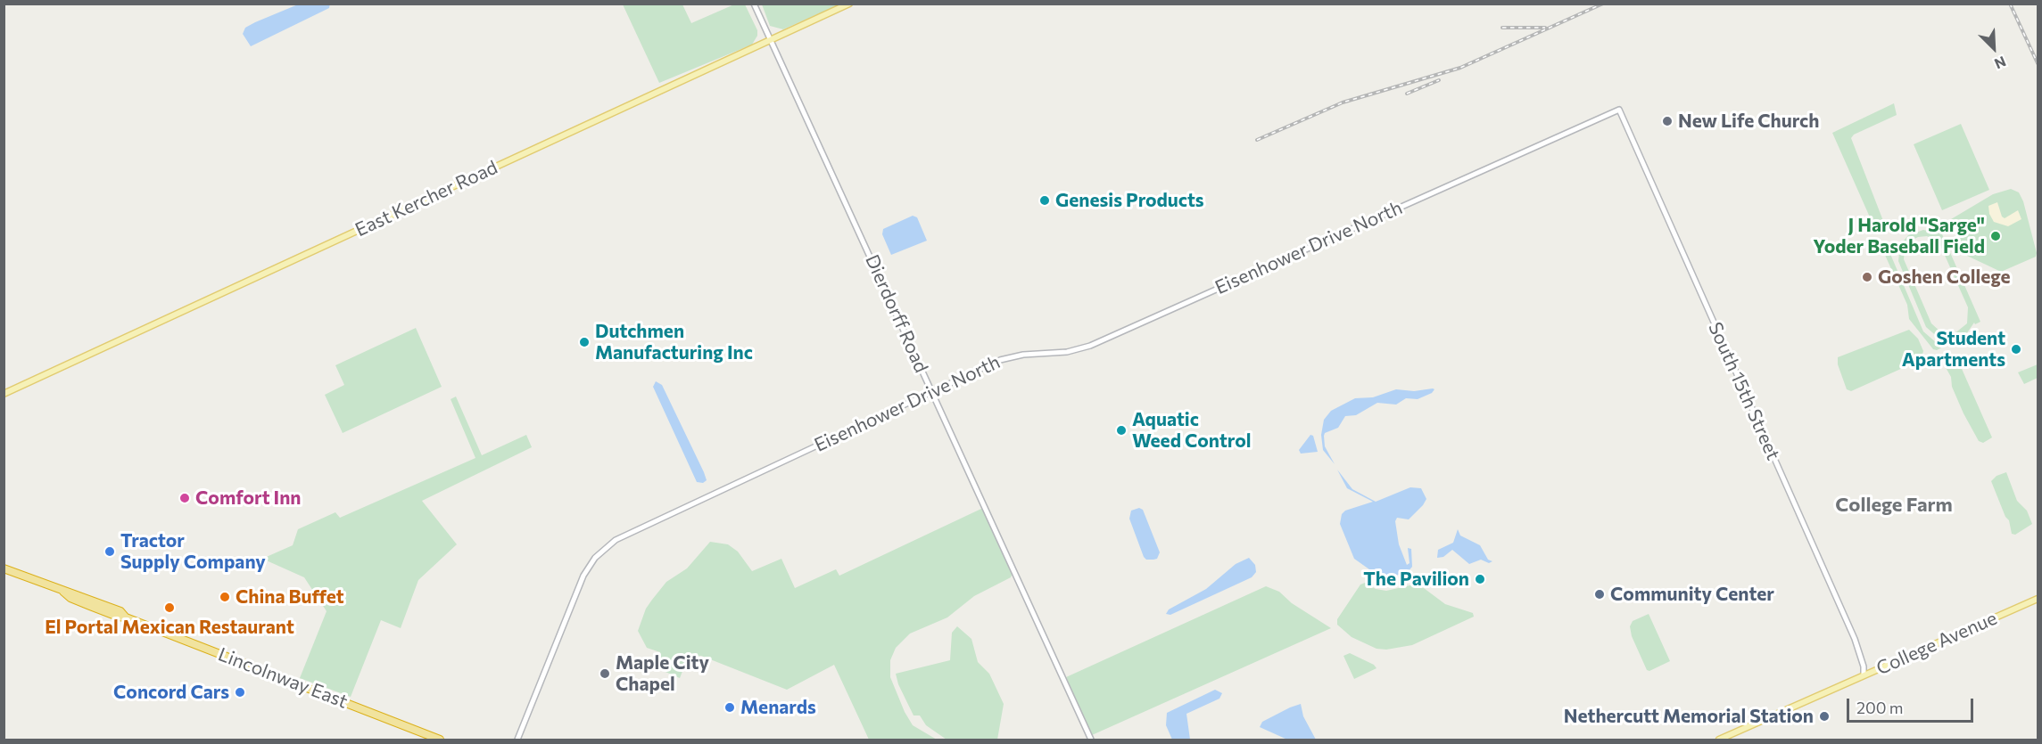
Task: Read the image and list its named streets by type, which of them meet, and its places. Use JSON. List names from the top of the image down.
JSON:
{
  "streets": {
    "highway": ["Lincolnway East"],
    "main road": ["East Kercher Road", "College Avenue"],
    "street": ["Eisenhower Drive North", "Dierdorff Road", "South 15th Street"]
  },
  "crossings": [
    ["East Kercher Road", "Dierdorff Road"],
    ["Eisenhower Drive North", "Dierdorff Road"],
    ["Eisenhower Drive North", "South 15th Street"],
    ["South 15th Street", "College Avenue"]
  ],
  "districts": ["College Farm"],
  "places": [
    "New Life Church",
    "Genesis Products",
    "J Harold \"Sarge\" Yoder Baseball Field",
    "Goshen College",
    "Dutchmen Manufacturing Inc",
    "Student Apartments",
    "Aquatic Weed Control",
    "Comfort Inn",
    "Tractor Supply Company",
    "The Pavilion",
    "Community Center",
    "China Buffet",
    "El Portal Mexican Restaurant",
    "Maple City Chapel",
    "Concord Cars",
    "Menards",
    "Nethercutt Memorial Station"
  ],
  "scale_bar": "200 m",
  "north": "bottom right"
}
